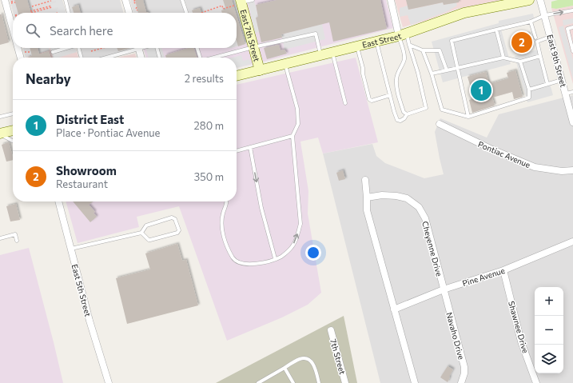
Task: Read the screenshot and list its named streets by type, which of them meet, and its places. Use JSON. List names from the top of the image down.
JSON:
{
  "streets": {
    "main road": ["East 7th Street", "East Street"],
    "street": [
      "East 9th Street",
      "Pontiac Avenue",
      "Cheyenne Drive",
      "Pine Avenue",
      "East 5th Street",
      "Shawnee Drive",
      "Navaho Drive",
      "7th Street"
    ]
  },
  "crossings": [
    ["East 7th Street", "East Street"],
    ["Cheyenne Drive", "Pine Avenue"],
    ["Cheyenne Drive", "Navaho Drive"],
    ["Pine Avenue", "Shawnee Drive"],
    ["Pine Avenue", "Navaho Drive"]
  ],
  "page": {
    "search": "Search here",
    "pins": ["2", "1"],
    "heading": ["Nearby", "2 results"],
    "list": [
      {
        "mark": "1",
        "name": "District East",
        "note": "Place · Pontiac Avenue",
        "value": "280 m"
      },
      {
        "mark": "2",
        "name": "Showroom",
        "note": "Restaurant",
        "value": "350 m"
      }
    ],
    "map_buttons": ["+", "−"]
  }
}
